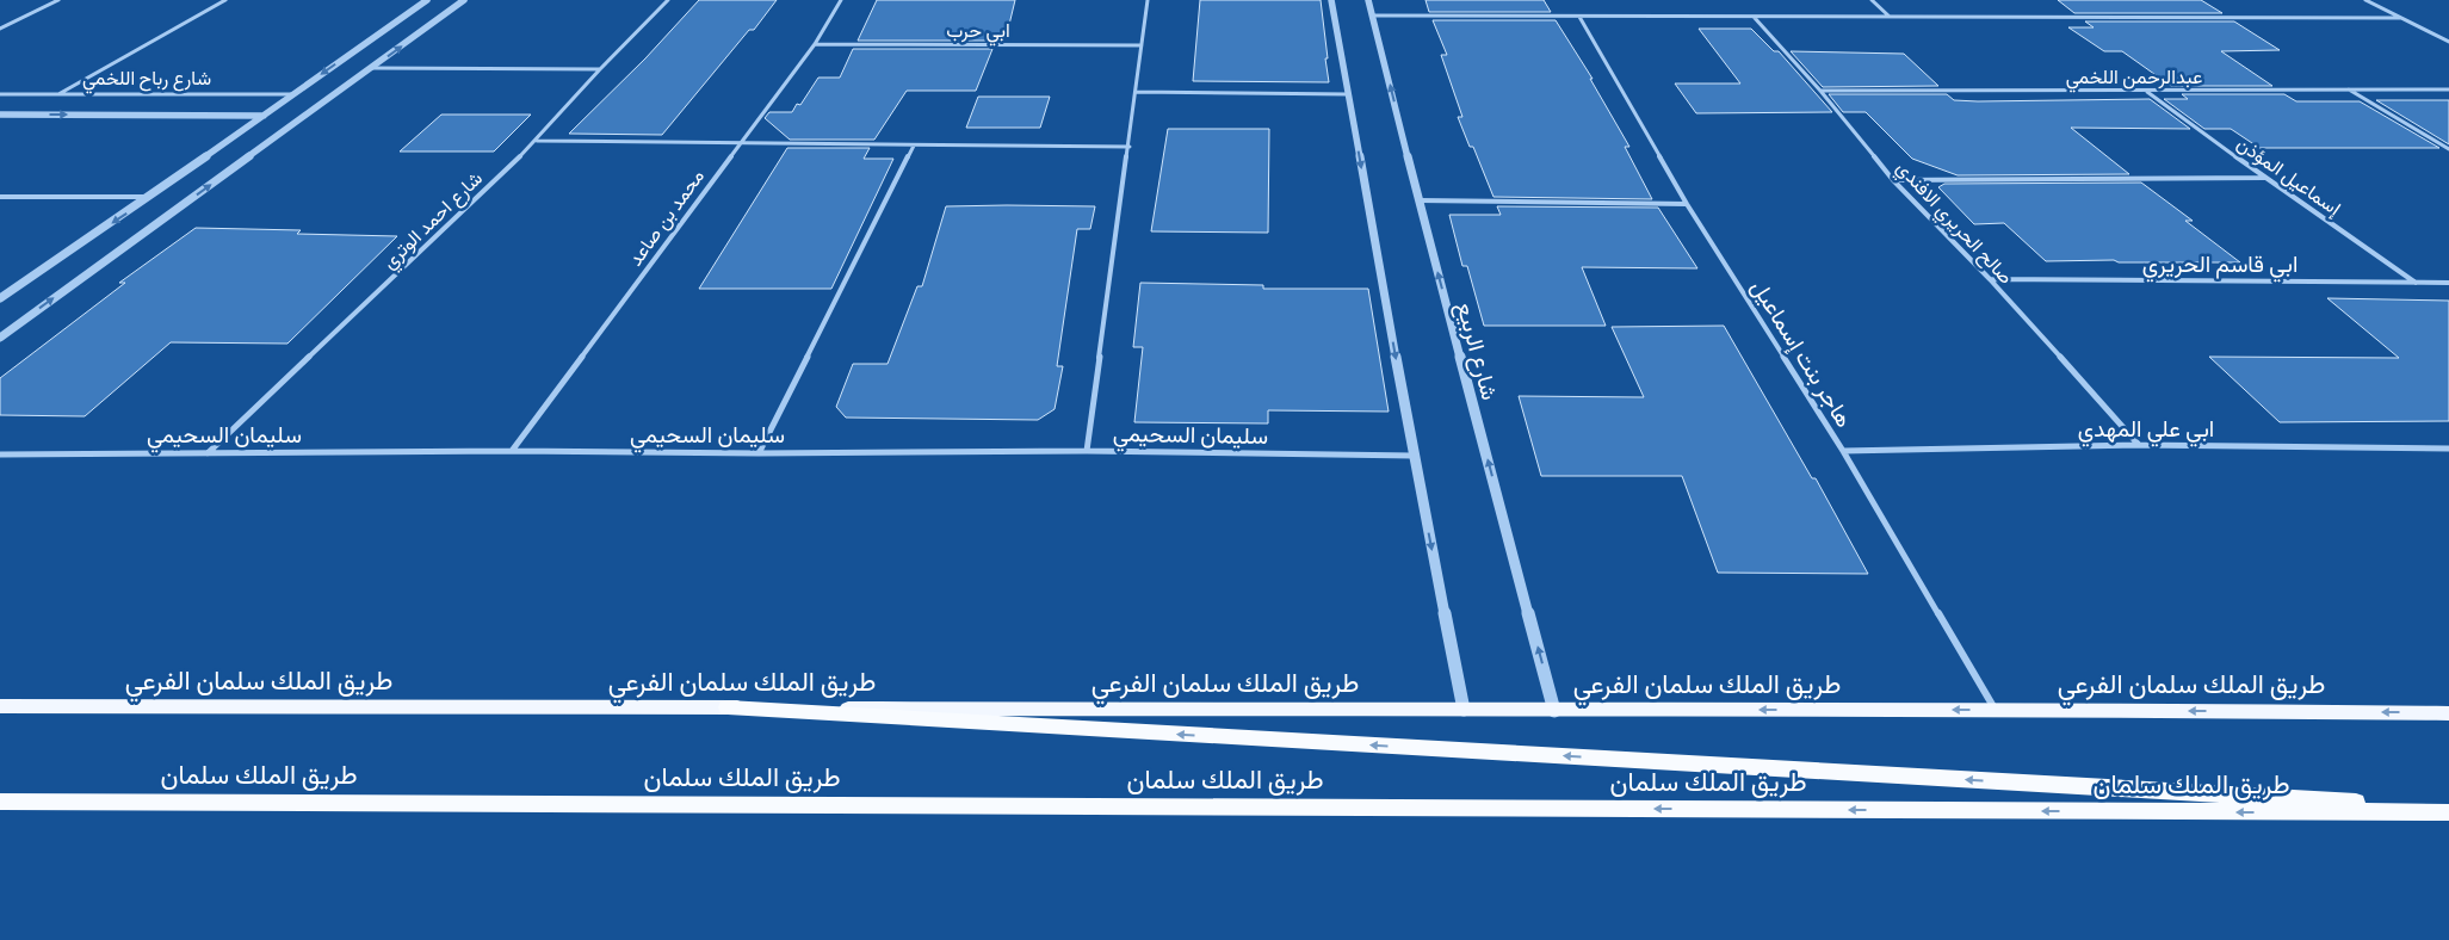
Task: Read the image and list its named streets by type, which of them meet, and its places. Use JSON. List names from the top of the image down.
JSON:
{
  "streets": {
    "highway": ["طريق الملك سلمان"],
    "main road": ["طريق الملك سلمان الفرعي"],
    "street": [
      "ابي حرب",
      "عبدالرحمن اللخمي",
      "شارع رباح اللخمي",
      "إسماعيل المؤذن",
      "محمد بن صاعد",
      "شارع احمد الوتري",
      "صالح الحريري الافندي",
      "ابي قاسم الحريري",
      "شارع الربيع",
      "هاجر بنت إسماعيل",
      "ابي علي المهدي",
      "سليمان السحيمي"
    ]
  },
  "crossings": [
    ["ابي حرب", "محمد بن صاعد"],
    ["عبدالرحمن اللخمي", "إسماعيل المؤذن"],
    ["عبدالرحمن اللخمي", "صالح الحريري الافندي"],
    ["إسماعيل المؤذن", "ابي قاسم الحريري"],
    ["محمد بن صاعد", "سليمان السحيمي"],
    ["شارع احمد الوتري", "سليمان السحيمي"],
    ["صالح الحريري الافندي", "ابي قاسم الحريري"],
    ["صالح الحريري الافندي", "ابي علي المهدي"],
    ["شارع الربيع", "طريق الملك سلمان الفرعي"],
    ["هاجر بنت إسماعيل", "ابي علي المهدي"],
    ["هاجر بنت إسماعيل", "طريق الملك سلمان الفرعي"]
  ],
  "one_way": ["طريق الملك سلمان الفرعي"]
}
